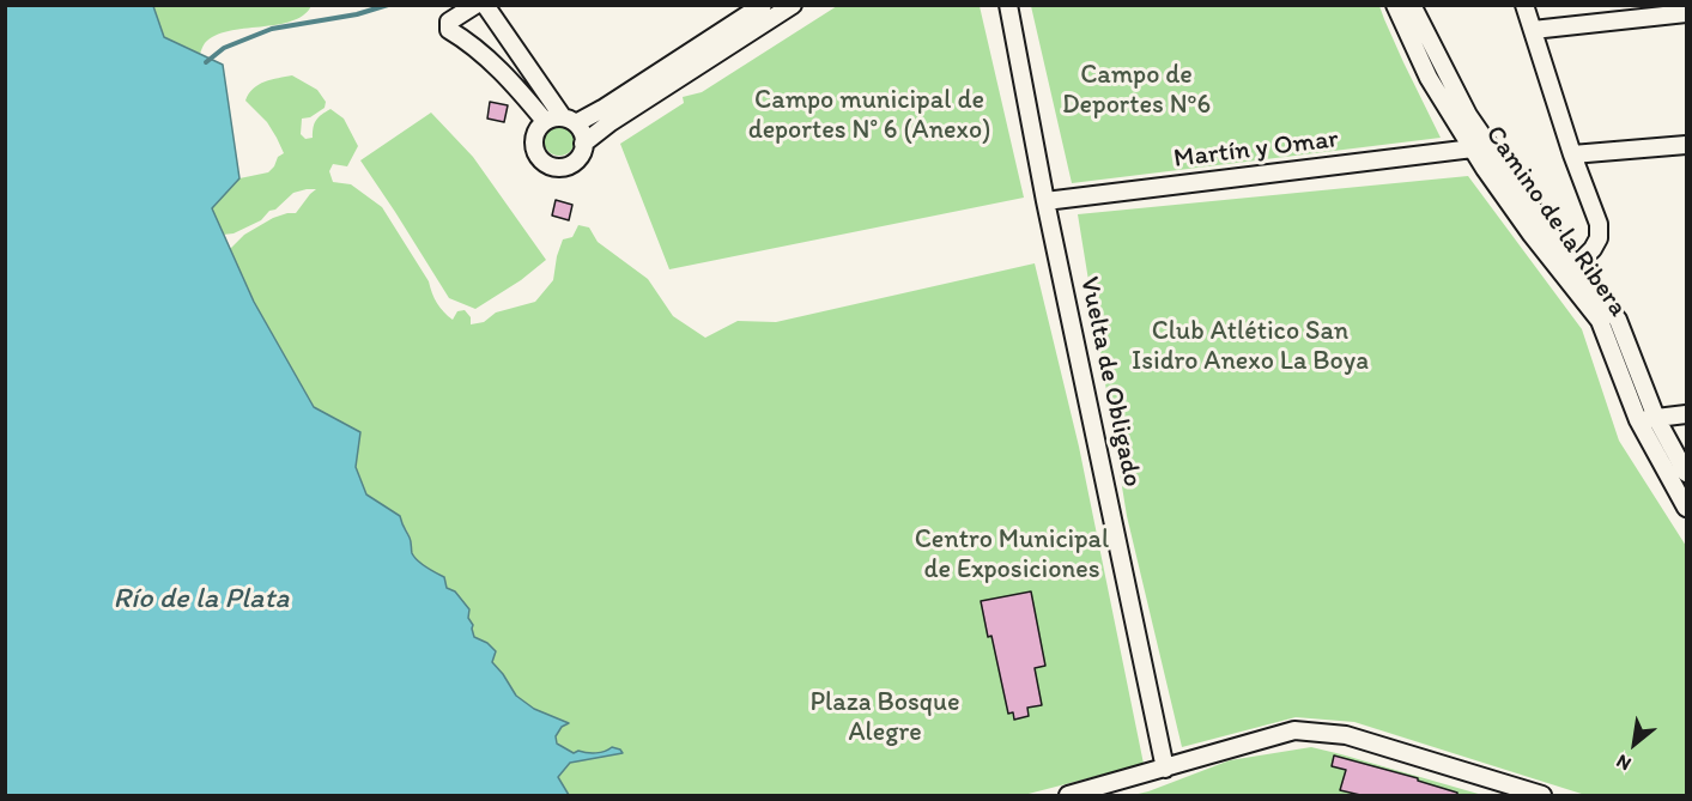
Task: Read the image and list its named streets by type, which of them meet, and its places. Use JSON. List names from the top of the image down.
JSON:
{
  "streets": {
    "street": ["Martín y Omar", "Camino de la Ribera", "Vuelta de Obligado"]
  },
  "crossings": [
    ["Martín y Omar", "Camino de la Ribera"],
    ["Martín y Omar", "Vuelta de Obligado"]
  ],
  "water": ["Río de la Plata"],
  "parks": [
    "Campo de Deportes Nº6",
    "Campo municipal de deportes N° 6 (Anexo)",
    "Club Atlético San Isidro Anexo La Boya",
    "Centro Municipal de Exposiciones",
    "Plaza Bosque Alegre"
  ],
  "north": "bottom left"
}
